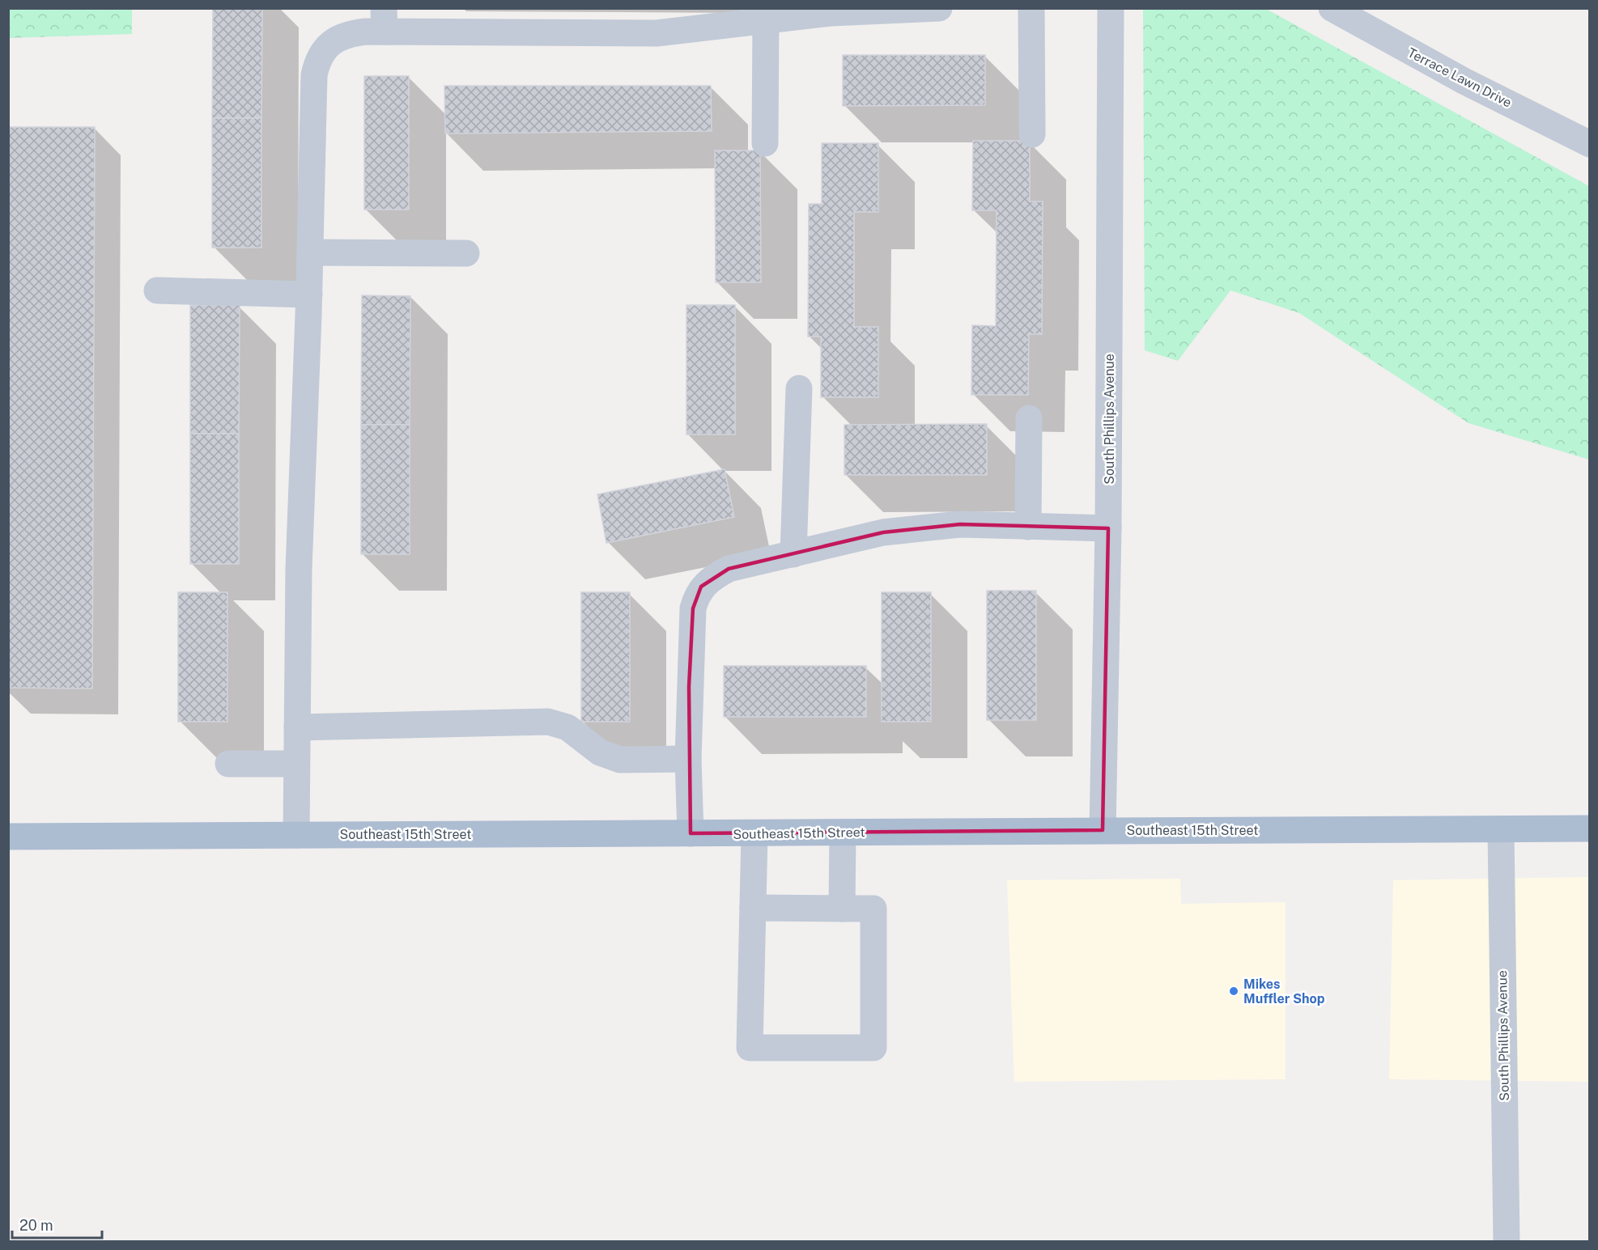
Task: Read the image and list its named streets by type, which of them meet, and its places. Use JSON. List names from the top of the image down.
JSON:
{
  "streets": {
    "main road": ["Southeast 15th Street"],
    "street": ["Terrace Lawn Drive", "South Phillips Avenue"]
  },
  "crossings": [
    ["South Phillips Avenue", "Southeast 15th Street"]
  ],
  "places": ["Mikes Muffler Shop"],
  "scale_bar": "20 m"
}
